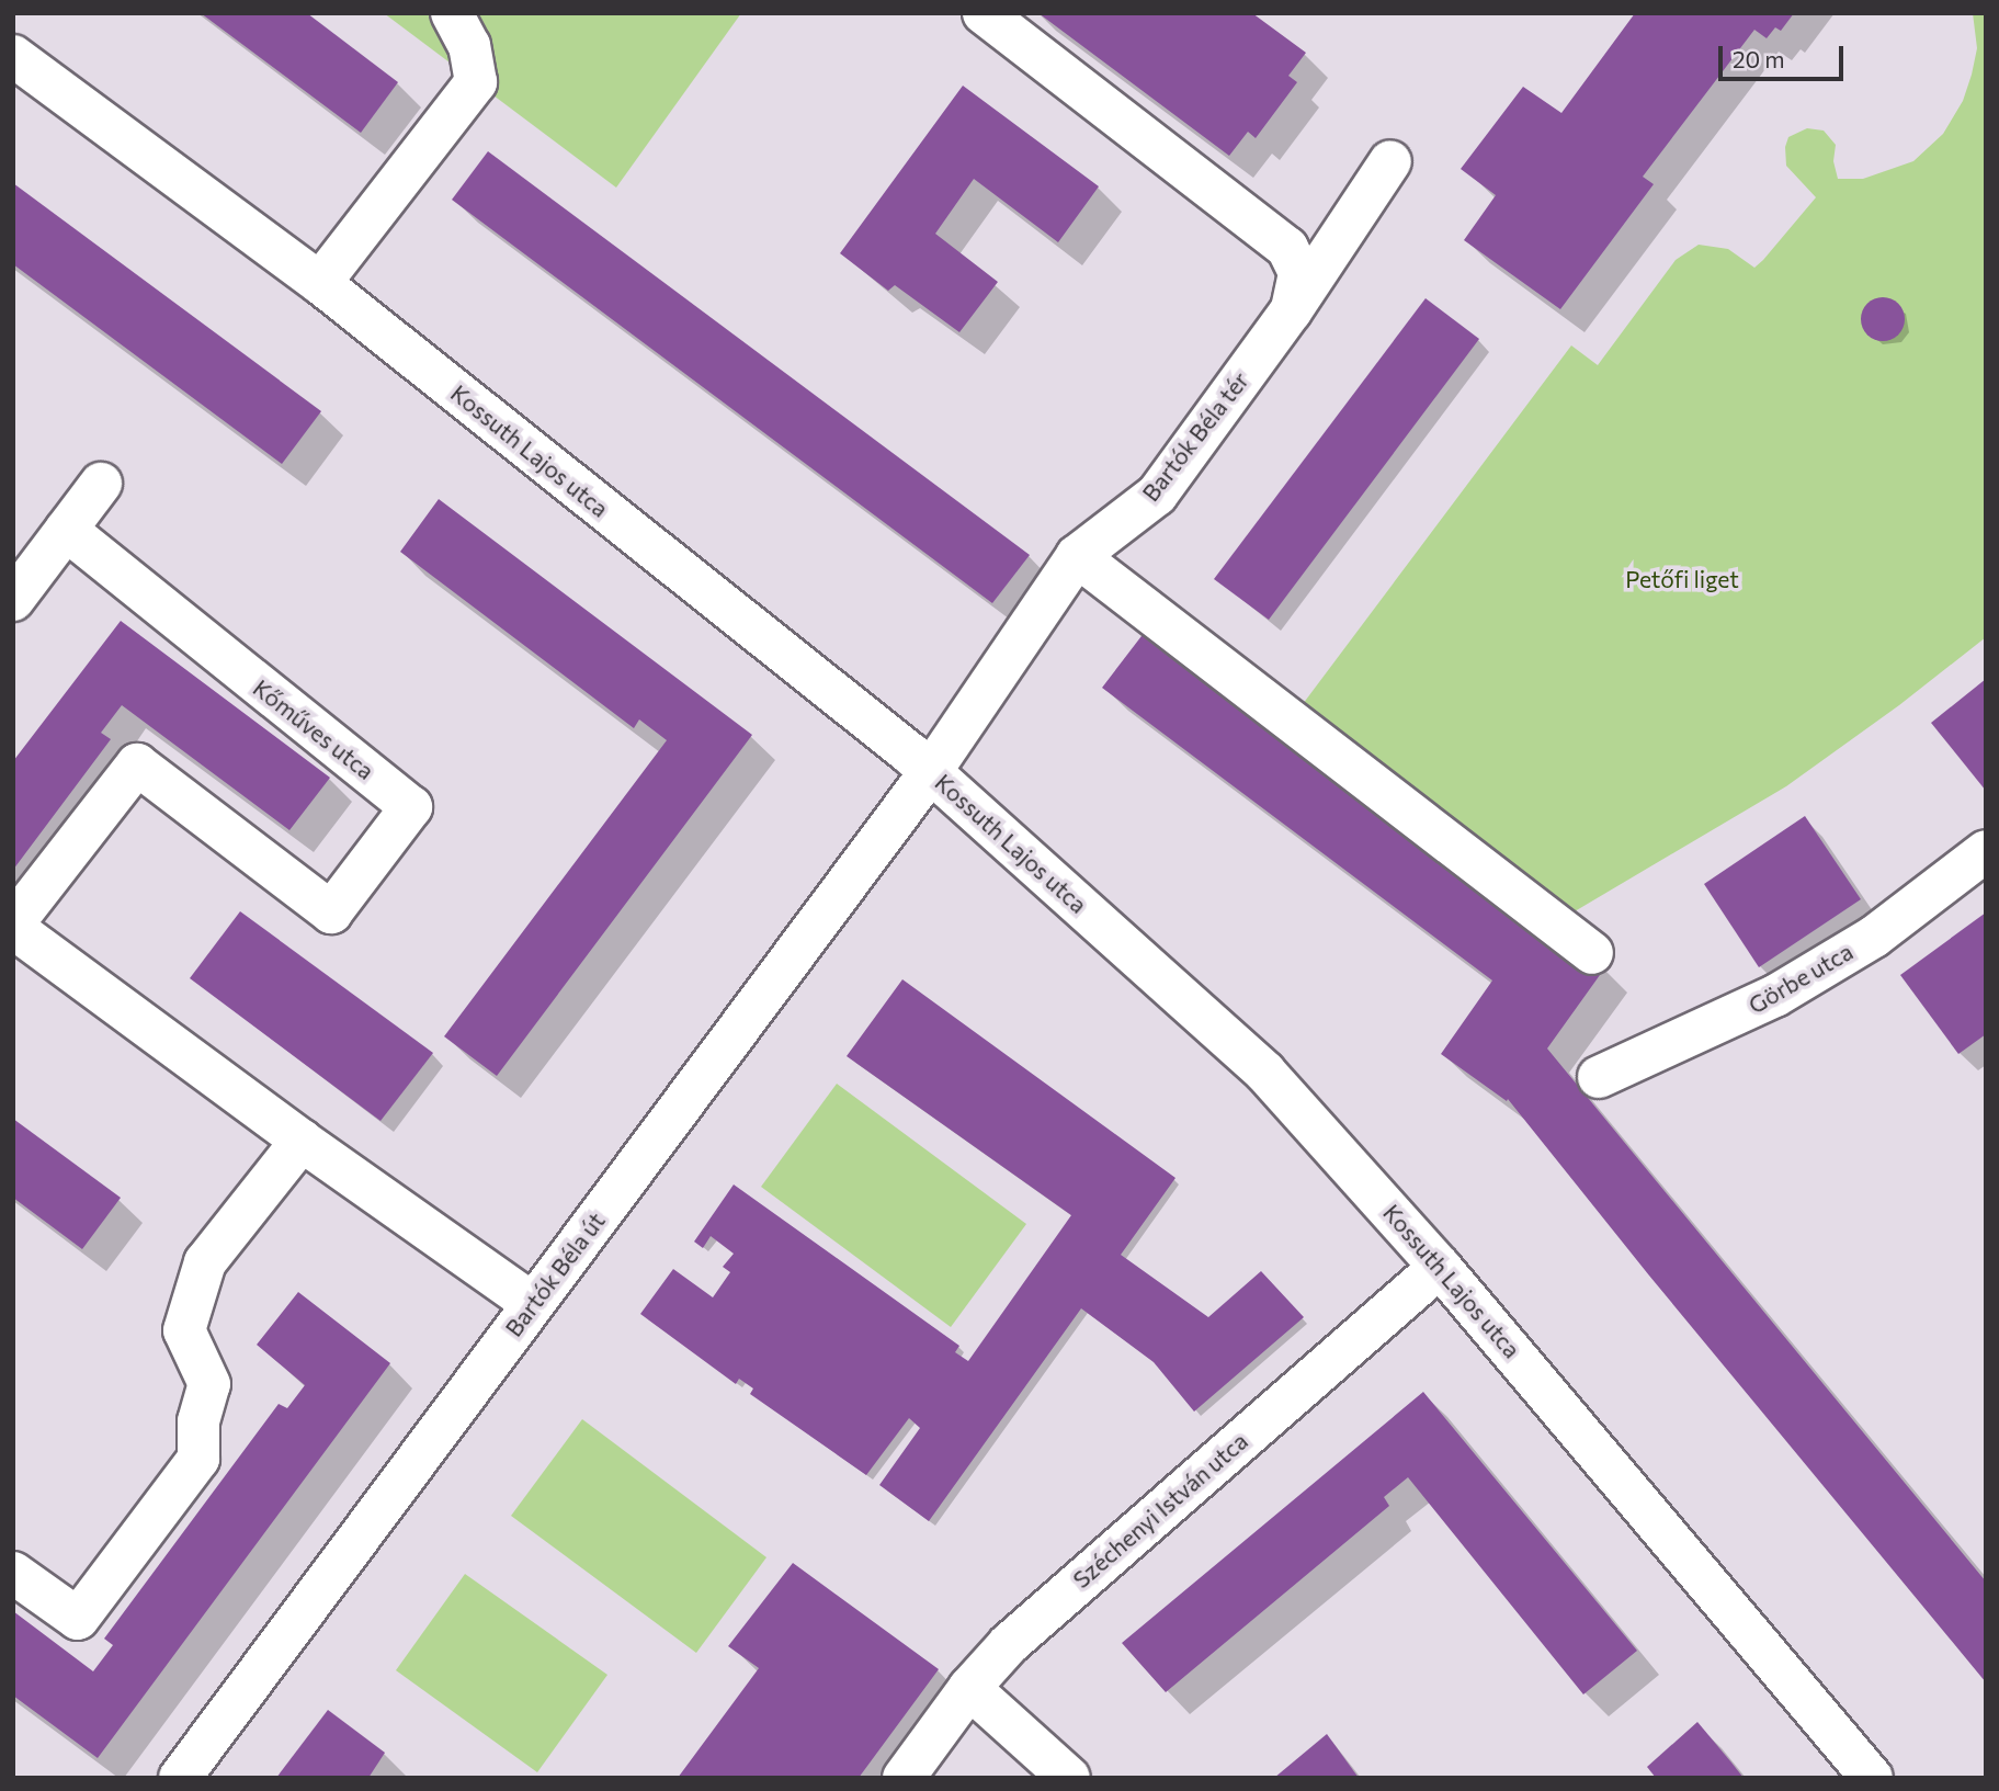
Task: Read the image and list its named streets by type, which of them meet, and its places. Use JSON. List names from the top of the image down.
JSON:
{
  "streets": {
    "street": [
      "Bartók Béla tér",
      "Kossuth Lajos utca",
      "Kőműves utca",
      "Görbe utca",
      "Bartók Béla út",
      "Széchenyi István utca"
    ]
  },
  "crossings": [
    ["Bartók Béla tér", "Kossuth Lajos utca"],
    ["Bartók Béla tér", "Bartók Béla út"],
    ["Kossuth Lajos utca", "Bartók Béla út"],
    ["Kossuth Lajos utca", "Széchenyi István utca"]
  ],
  "parks": ["Petőfi liget"],
  "scale_bar": "20 m"
}
